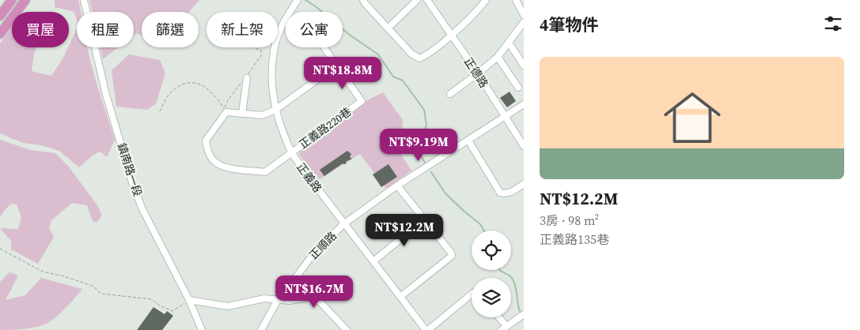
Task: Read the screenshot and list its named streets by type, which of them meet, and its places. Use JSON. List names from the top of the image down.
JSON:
{
  "streets": {
    "street": [
      "正德路",
      "正義路220巷",
      "鎮南路一段",
      "正義路",
      "正順路"
    ]
  },
  "crossings": [
    ["正德路", "正順路"],
    ["正義路220巷", "正義路"],
    ["正義路", "正順路"]
  ],
  "page": {
    "heading": "4筆物件",
    "chip": [
      "買屋",
      "租屋",
      "篩選",
      "新上架",
      "公寓"
    ],
    "list": [
      {
        "name": "NT$12.2M",
        "note": "3房 · 98 m² · 正義路135巷"
      }
    ],
    "price": [
      "NT$18.8M",
      "NT$9.19M",
      "NT$12.2M",
      "NT$16.7M"
    ]
  }
}
